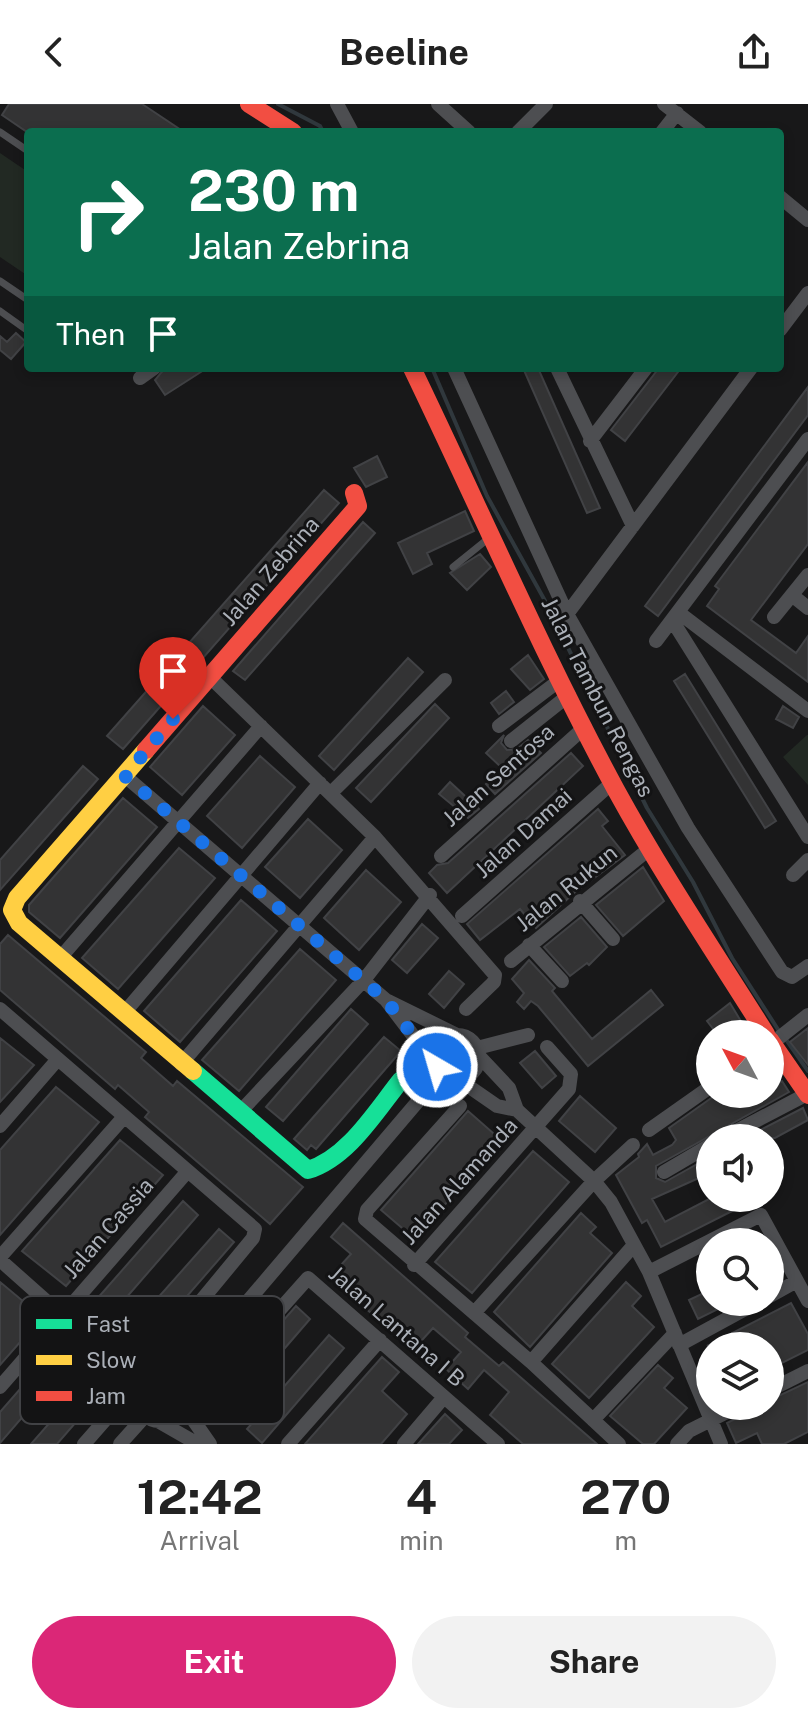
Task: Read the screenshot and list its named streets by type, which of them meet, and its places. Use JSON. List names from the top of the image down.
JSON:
{
  "streets": {
    "street": [
      "Jalan Zebrina",
      "Jalan Tambun Rengas",
      "Jalan Sentosa",
      "Jalan Damai",
      "Jalan Rukun",
      "Jalan Alamanda",
      "Jalan Cassia",
      "Jalan Lantana I B"
    ]
  },
  "crossings": [
    ["Jalan Tambun Rengas", "Jalan Sentosa"],
    ["Jalan Tambun Rengas", "Jalan Damai"],
    ["Jalan Tambun Rengas", "Jalan Rukun"]
  ],
  "legend": ["Fast", "Slow", "Jam"],
  "north": "top left",
  "page": {
    "header": "Beeline",
    "turn": ["230 m", "Jalan Zebrina"],
    "then": "Then",
    "eta": [
      "12:42",
      "Arrival",
      "4",
      "min",
      "270",
      "m"
    ],
    "buttons": ["Exit", "Share"]
  }
}
